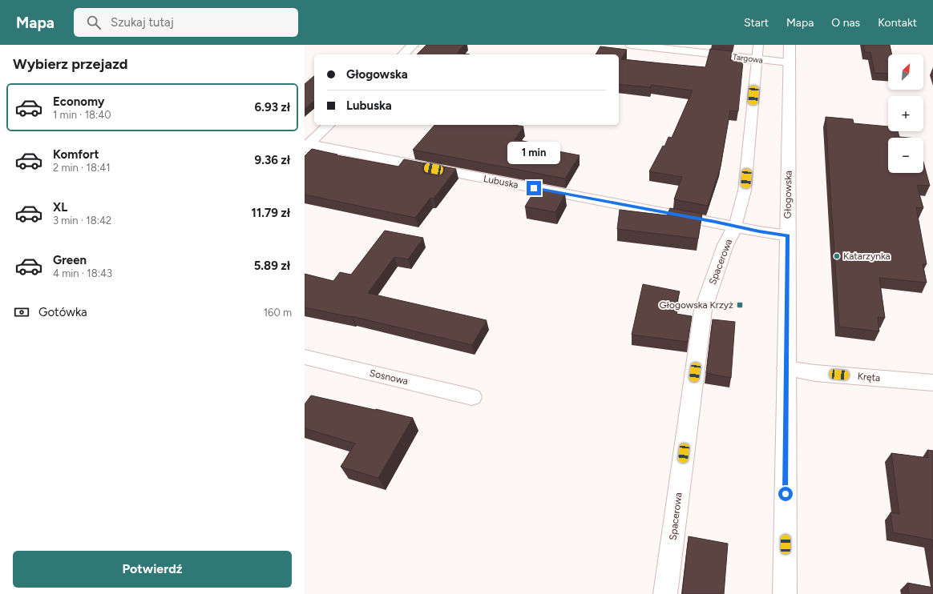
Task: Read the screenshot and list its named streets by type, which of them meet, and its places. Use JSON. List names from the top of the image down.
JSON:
{
  "streets": {
    "street": [
      "Targowa",
      "Lubuska",
      "Głogowska",
      "Spacerowa",
      "Sosnowa",
      "Kręta"
    ]
  },
  "crossings": [
    ["Targowa", "Głogowska"],
    ["Targowa", "Spacerowa"],
    ["Lubuska", "Głogowska"],
    ["Lubuska", "Spacerowa"],
    ["Głogowska", "Kręta"]
  ],
  "places": {
    "other": ["Katarzynka"],
    "transit": ["Głogowska Krzyż"]
  },
  "north": "top right",
  "page": {
    "header": "Mapa",
    "search": "Szukaj tutaj",
    "nav": [
      "Start",
      "Mapa",
      "O nas",
      "Kontakt"
    ],
    "heading": "Wybierz przejazd",
    "map_buttons": ["+", "−"],
    "banner": ["Głogowska", "Lubuska"],
    "list": [
      {
        "name": "Economy",
        "note": "1 min · 18:40",
        "value": "6.93 zł"
      },
      {
        "name": "Komfort",
        "note": "2 min · 18:41",
        "value": "9.36 zł"
      },
      {
        "name": "XL",
        "note": "3 min · 18:42",
        "value": "11.79 zł"
      },
      {
        "name": "Green",
        "note": "4 min · 18:43",
        "value": "5.89 zł"
      }
    ],
    "bubble": "1 min",
    "pay": ["Gotówka", "160 m"],
    "buttons": "Potwierdź"
  }
}
